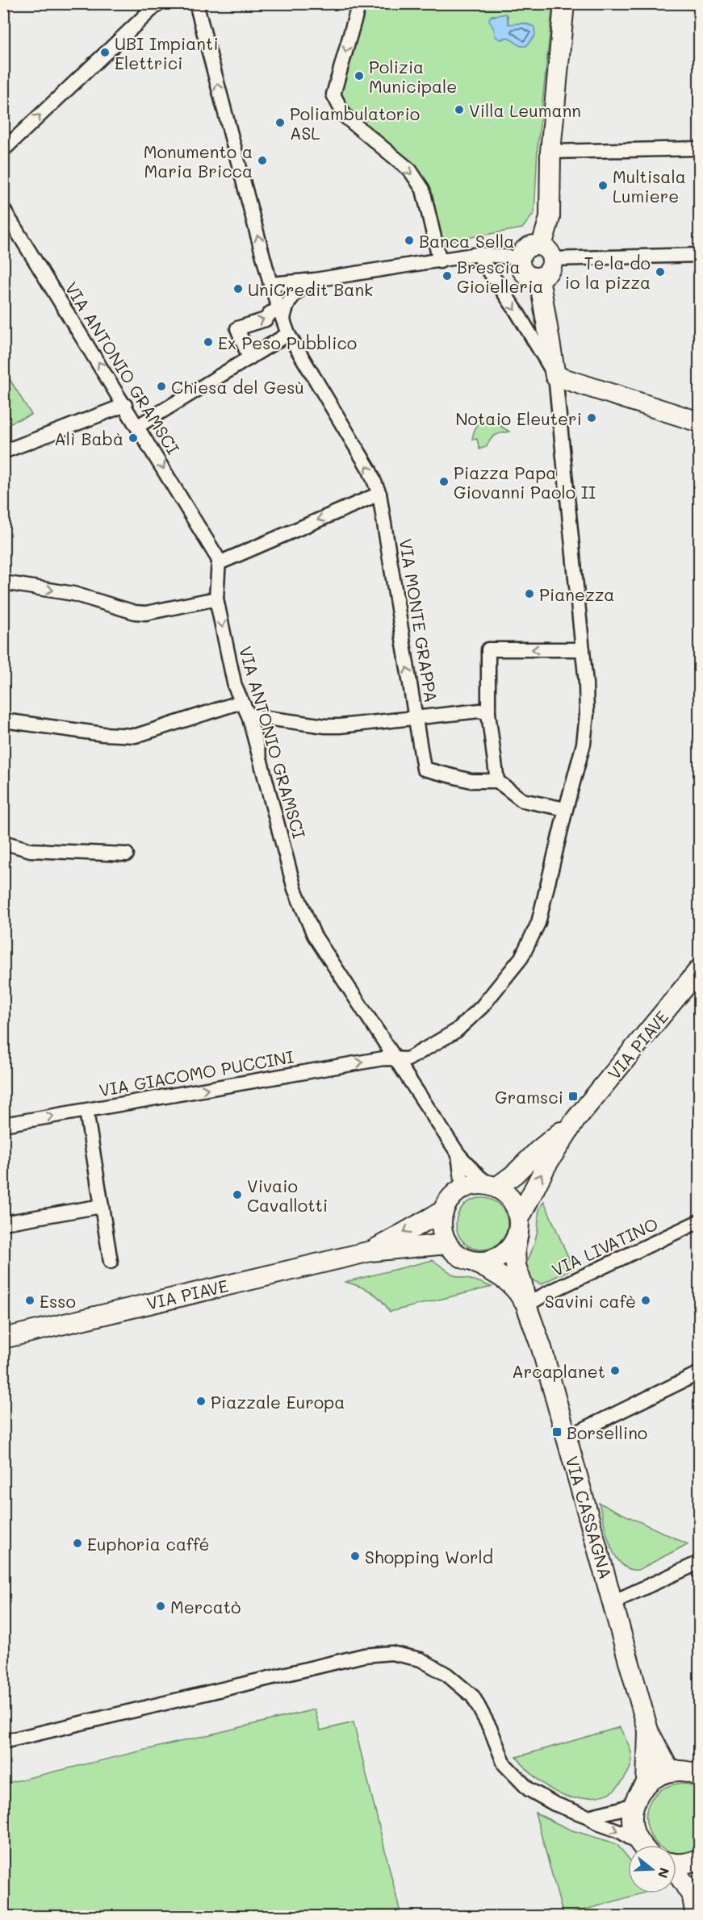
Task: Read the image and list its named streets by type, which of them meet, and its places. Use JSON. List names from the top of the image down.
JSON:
{
  "streets": {
    "street": [
      "VIA ANTONIO GRAMSCI",
      "VIA MONTE GRAPPA",
      "VIA PIAVE",
      "VIA GIACOMO PUCCINI",
      "VIA LIVATINO",
      "VIA CASSAGNA"
    ]
  },
  "crossings": [
    ["VIA ANTONIO GRAMSCI", "VIA MONTE GRAPPA"],
    ["VIA ANTONIO GRAMSCI", "VIA PIAVE"],
    ["VIA ANTONIO GRAMSCI", "VIA GIACOMO PUCCINI"],
    ["VIA ANTONIO GRAMSCI", "VIA CASSAGNA"],
    ["VIA PIAVE", "VIA CASSAGNA"],
    ["VIA LIVATINO", "VIA CASSAGNA"]
  ],
  "one_way": ["VIA MONTE GRAPPA"],
  "places": {
    "other": [
      "UBI Impianti Elettrici",
      "Polizia Municipale",
      "Villa Leumann",
      "Poliambulatorio ASL",
      "Monumento a Maria Bricca",
      "Multisala Lumiere",
      "Banca Sella",
      "Te la do io la pizza",
      "Brescia Gioielleria",
      "UniCredit Bank",
      "Ex Peso Pubblico",
      "Chiesa del Gesù",
      "Notaio Eleuteri",
      "Alì Babà",
      "Piazza Papa Giovanni Paolo II",
      "Pianezza",
      "Vivaio Cavallotti",
      "Esso",
      "Savini cafè",
      "Arcaplanet",
      "Piazzale Europa",
      "Euphoria caffé",
      "Shopping World",
      "Mercatò"
    ],
    "transit": ["Gramsci", "Borsellino"]
  },
  "north": "right"
}
